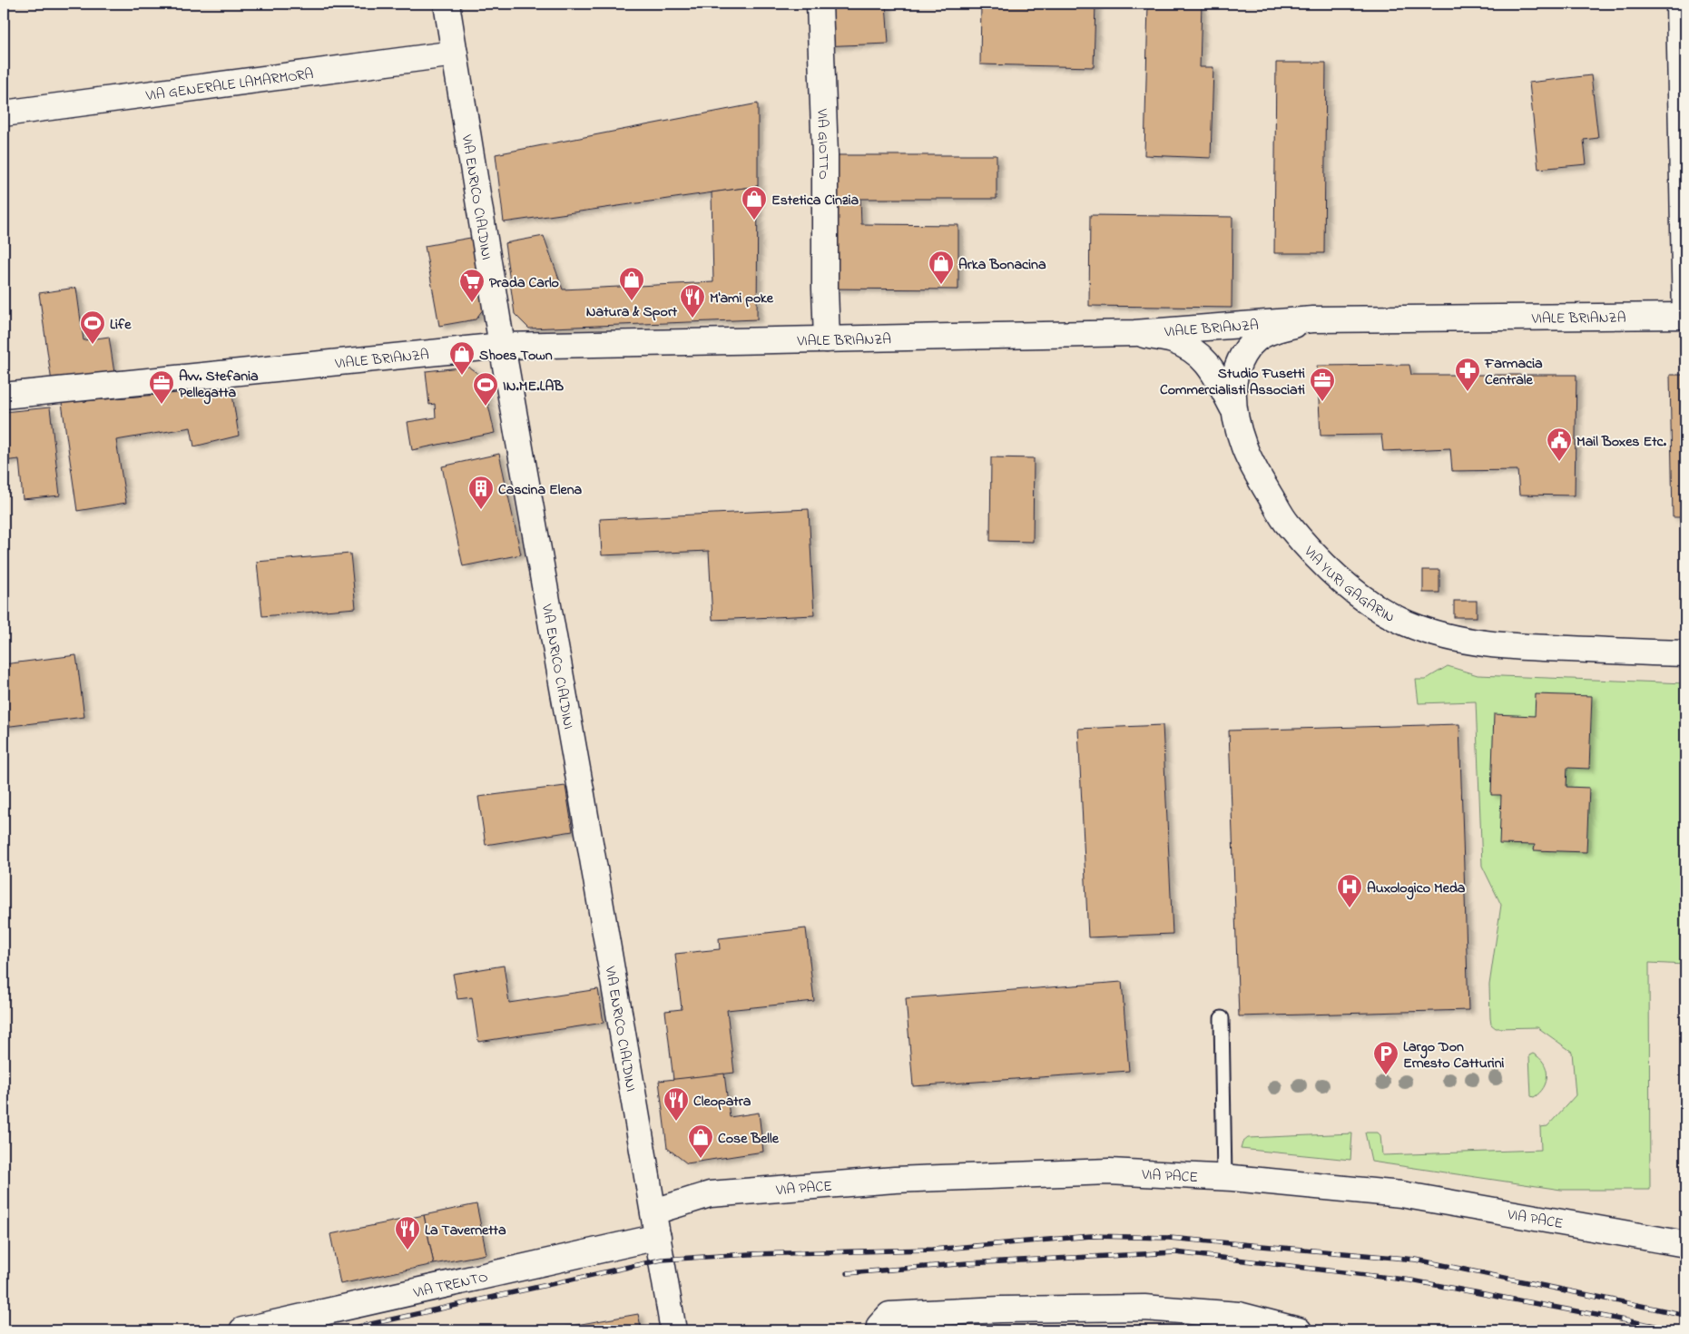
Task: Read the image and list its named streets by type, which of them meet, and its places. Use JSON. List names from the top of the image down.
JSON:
{
  "streets": {
    "street": [
      "VIA GENERALE LAMARMORA",
      "VIA GIOTTO",
      "VIA ENRICO CIALDINI",
      "VIALE BRIANZA",
      "VIA YURI GAGARIN",
      "VIA PACE",
      "VIA TRENTO"
    ]
  },
  "crossings": [
    ["VIA GENERALE LAMARMORA", "VIA ENRICO CIALDINI"],
    ["VIA GIOTTO", "VIALE BRIANZA"],
    ["VIA ENRICO CIALDINI", "VIALE BRIANZA"],
    ["VIA ENRICO CIALDINI", "VIA PACE"],
    ["VIA ENRICO CIALDINI", "VIA TRENTO"],
    ["VIALE BRIANZA", "VIA YURI GAGARIN"]
  ],
  "places": {
    "shop": [
      "Estetica Cinzia",
      "Arka Bonacina",
      "Natura & Sport",
      "Shoes Town",
      "Cose Belle"
    ],
    "supermarket": ["Prada Carlo"],
    "restaurant": ["M'ami poke", "Cleopatra", "La Tavernetta"],
    "sports": ["Life", "IN.ME.LAB"],
    "pharmacy": ["Farmacia Centrale"],
    "office": ["Studio Fusetti Commercialisti Associati", "Avv. Stefania Pellegatta"],
    "public building": ["Mail Boxes Etc."],
    "building": ["Cascina Elena"],
    "hospital": ["Auxologico Meda"],
    "parking": ["Largo Don Ernesto Catturini"]
  }
}
